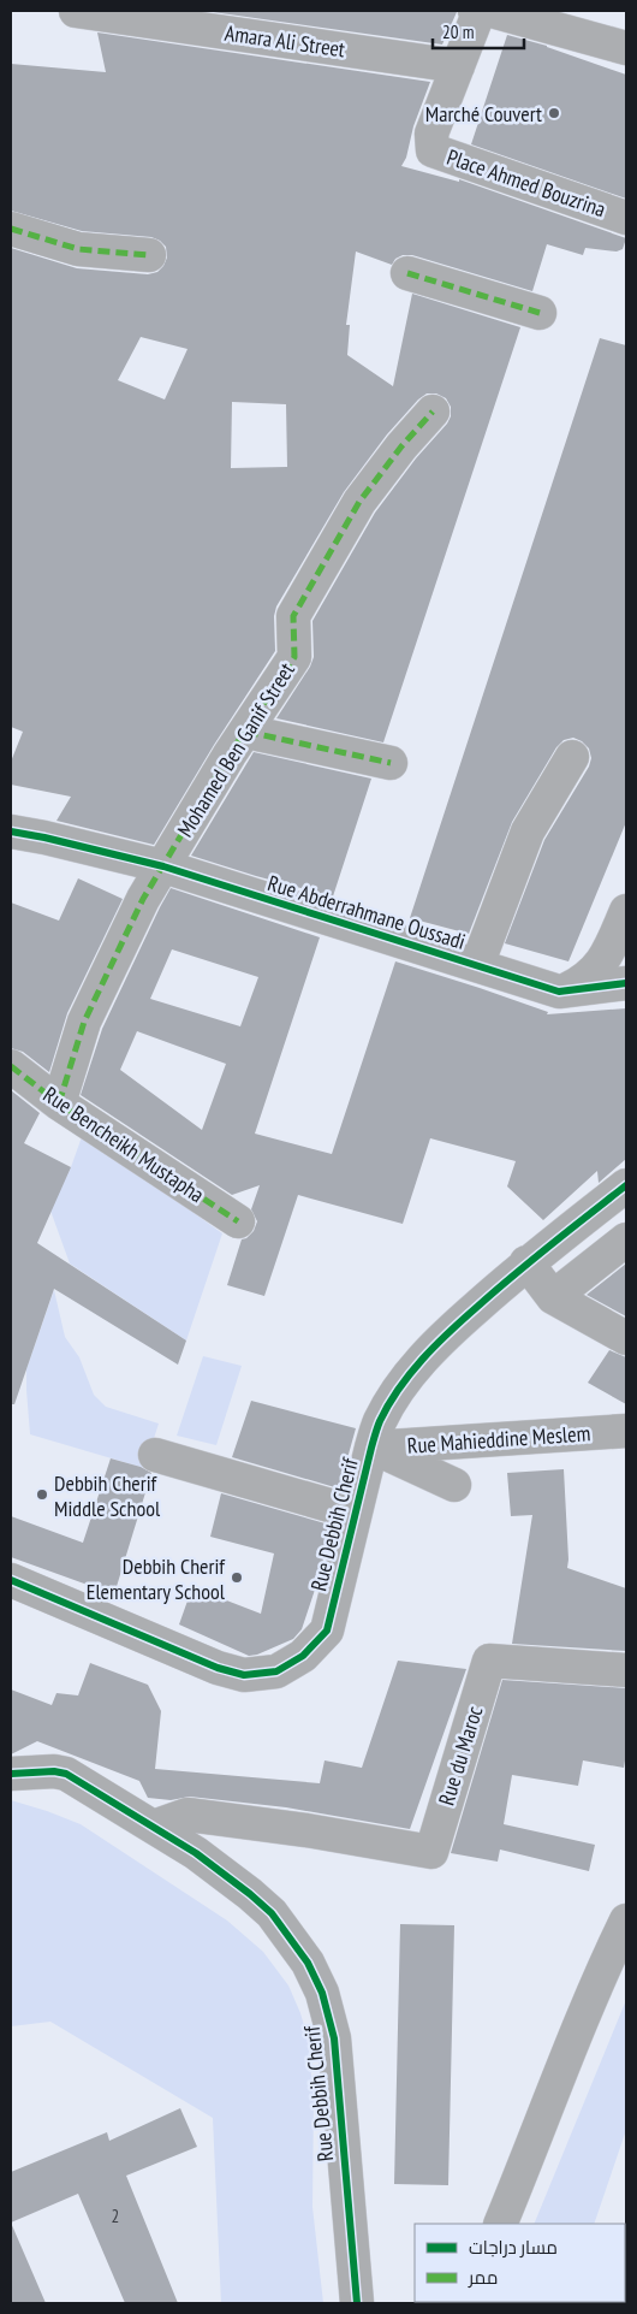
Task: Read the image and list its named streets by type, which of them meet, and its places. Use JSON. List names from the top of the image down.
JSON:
{
  "streets": {
    "street": [
      "Amara Ali Street",
      "Place Ahmed Bouzrina",
      "Mohamed Ben Ganif Street",
      "Rue Abderrahmane Oussadi",
      "Rue Bencheikh Mustapha",
      "Rue Mahieddine Meslem",
      "Rue Debbih Cherif",
      "Rue du Maroc"
    ]
  },
  "crossings": [
    ["Amara Ali Street", "Place Ahmed Bouzrina"],
    ["Mohamed Ben Ganif Street", "Rue Abderrahmane Oussadi"],
    ["Mohamed Ben Ganif Street", "Rue Bencheikh Mustapha"],
    ["Rue Mahieddine Meslem", "Rue Debbih Cherif"],
    ["Rue Debbih Cherif", "Rue du Maroc"]
  ],
  "places": ["Marché Couvert", "Debbih Cherif Middle School", "Debbih Cherif Elementary School"],
  "house_numbers": ["2"],
  "legend": ["مسار دراجات", "ممر"],
  "scale_bar": "20 m"
}
